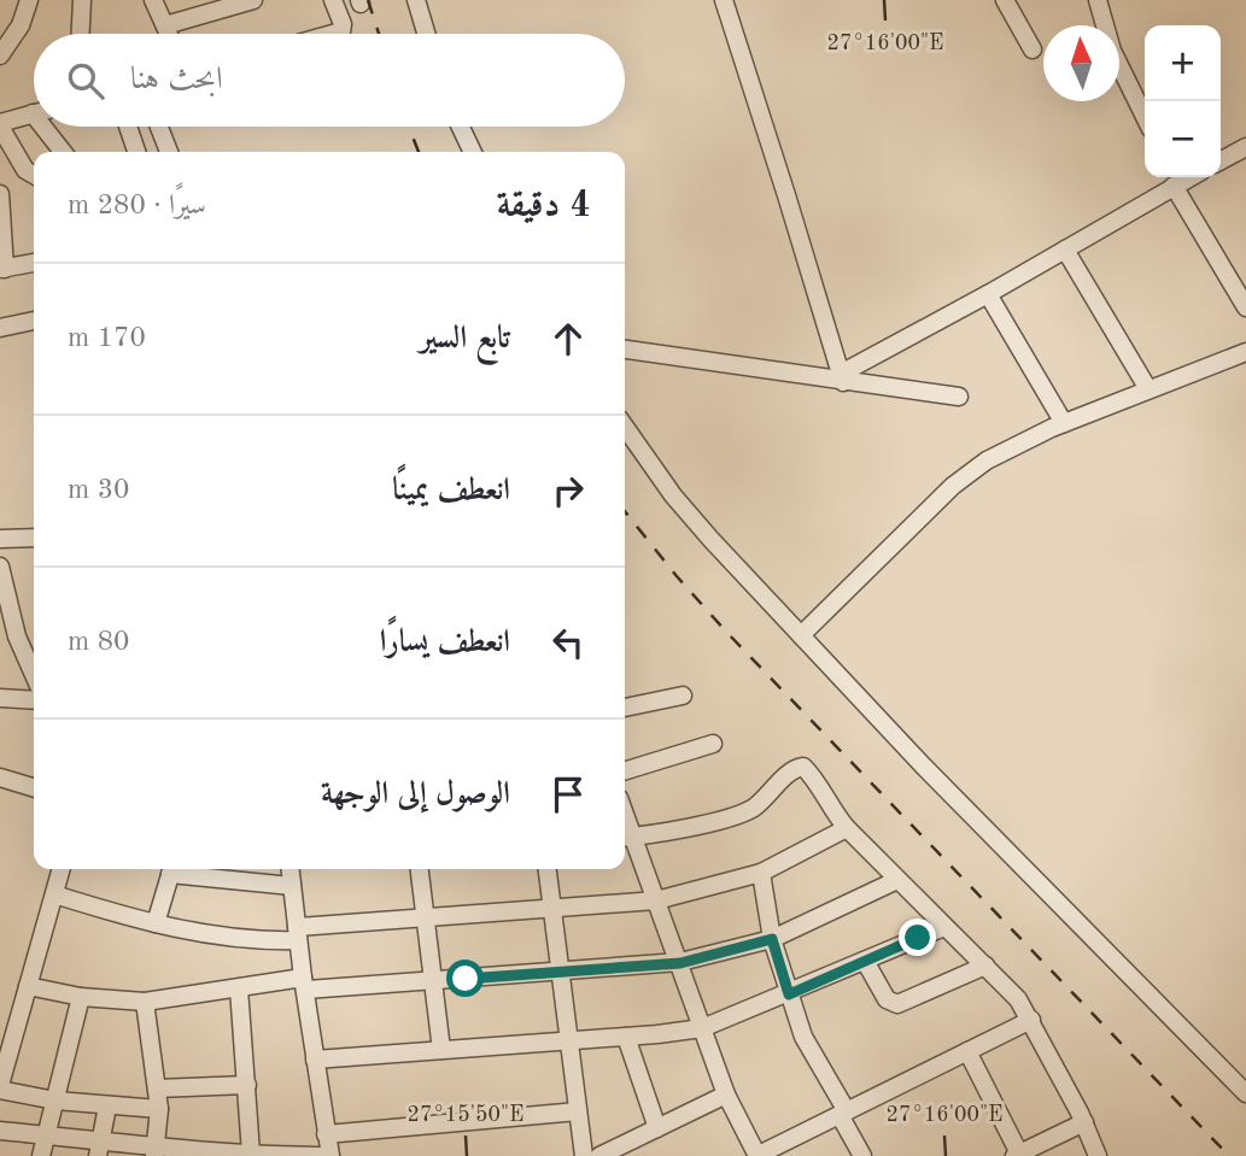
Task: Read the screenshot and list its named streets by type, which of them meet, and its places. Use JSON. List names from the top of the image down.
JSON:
{
  "north": "top",
  "page": {
    "map_buttons": ["+", "−"],
    "search": "ابحث هنا",
    "heading": ["4 دقيقة", "سيرًا · 280 m"],
    "list": [
      ["تابع السير", "170 m"],
      ["انعطف يمينًا", "30 m"],
      ["انعطف يسارًا", "80 m"],
      "الوصول إلى الوجهة"
    ]
  },
  "coordinates": ["27°16'00\"E", "27°15'50\"E"]
}
